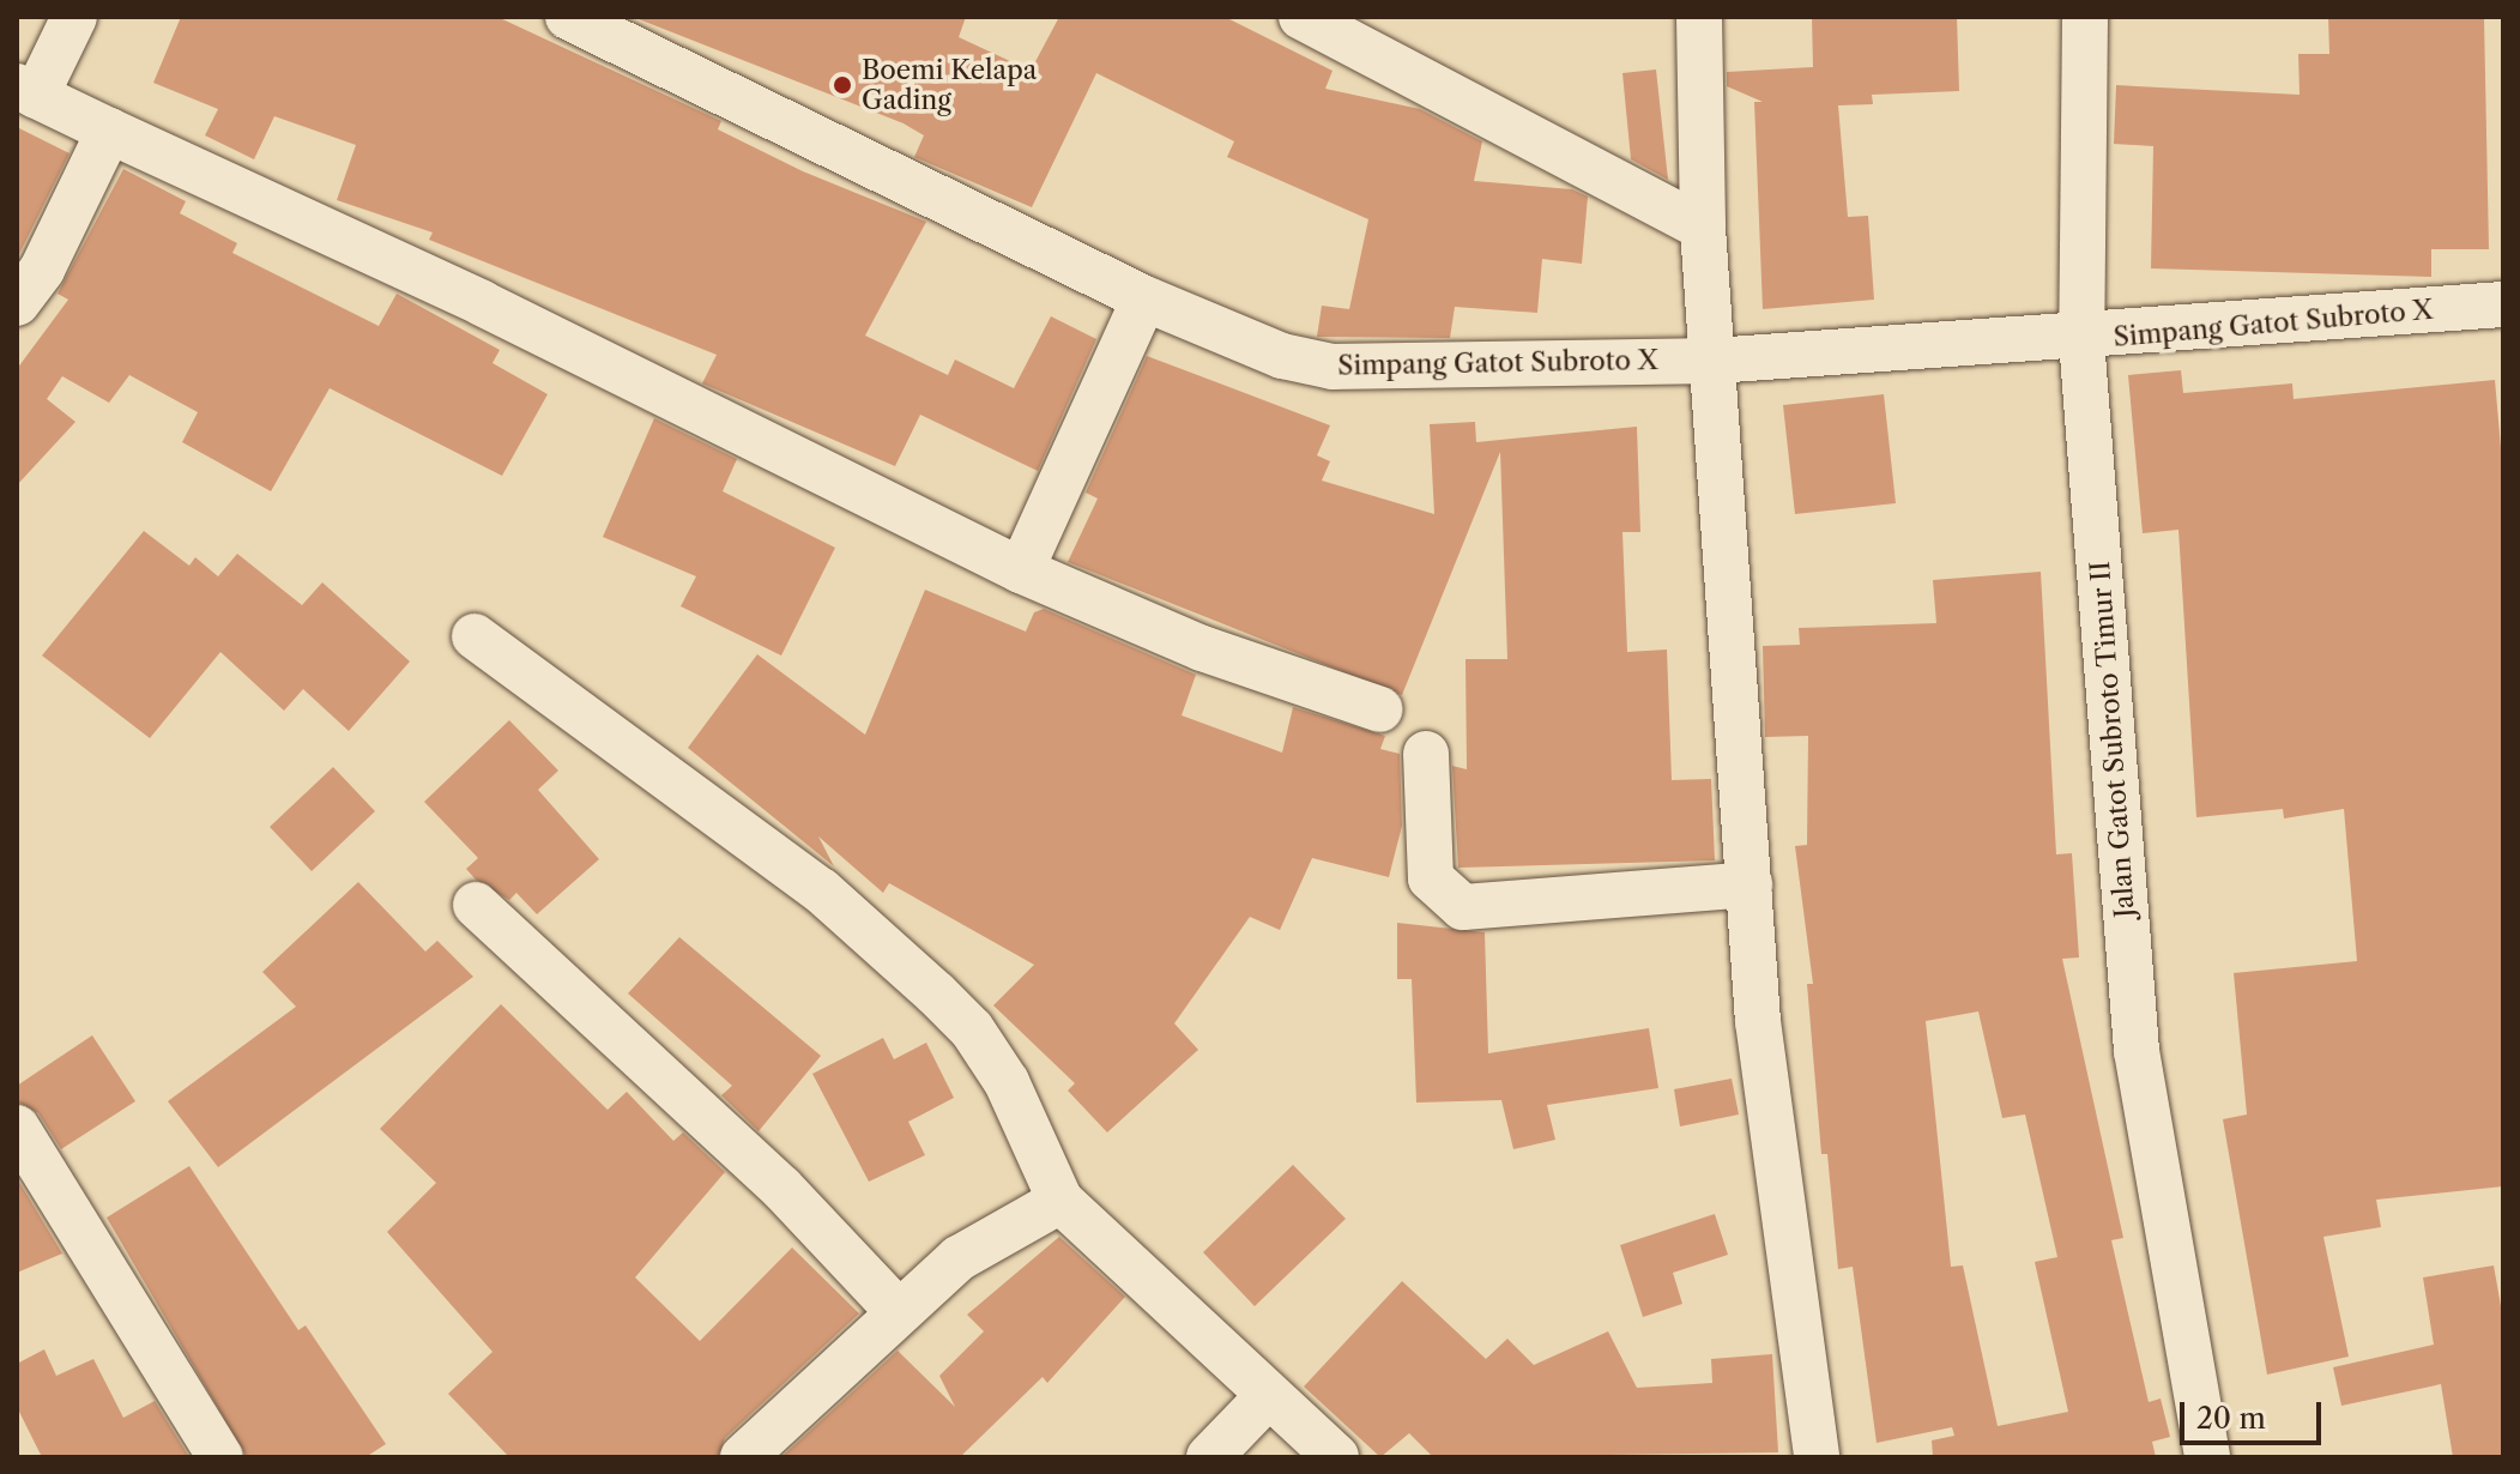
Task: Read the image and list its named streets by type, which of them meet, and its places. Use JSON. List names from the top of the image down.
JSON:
{
  "streets": {
    "street": ["Simpang Gatot Subroto X", "Jalan Gatot Subroto Timur II"]
  },
  "crossings": [
    ["Simpang Gatot Subroto X", "Jalan Gatot Subroto Timur II"]
  ],
  "places": ["Boemi Kelapa Gading"],
  "scale_bar": "20 m"
}
